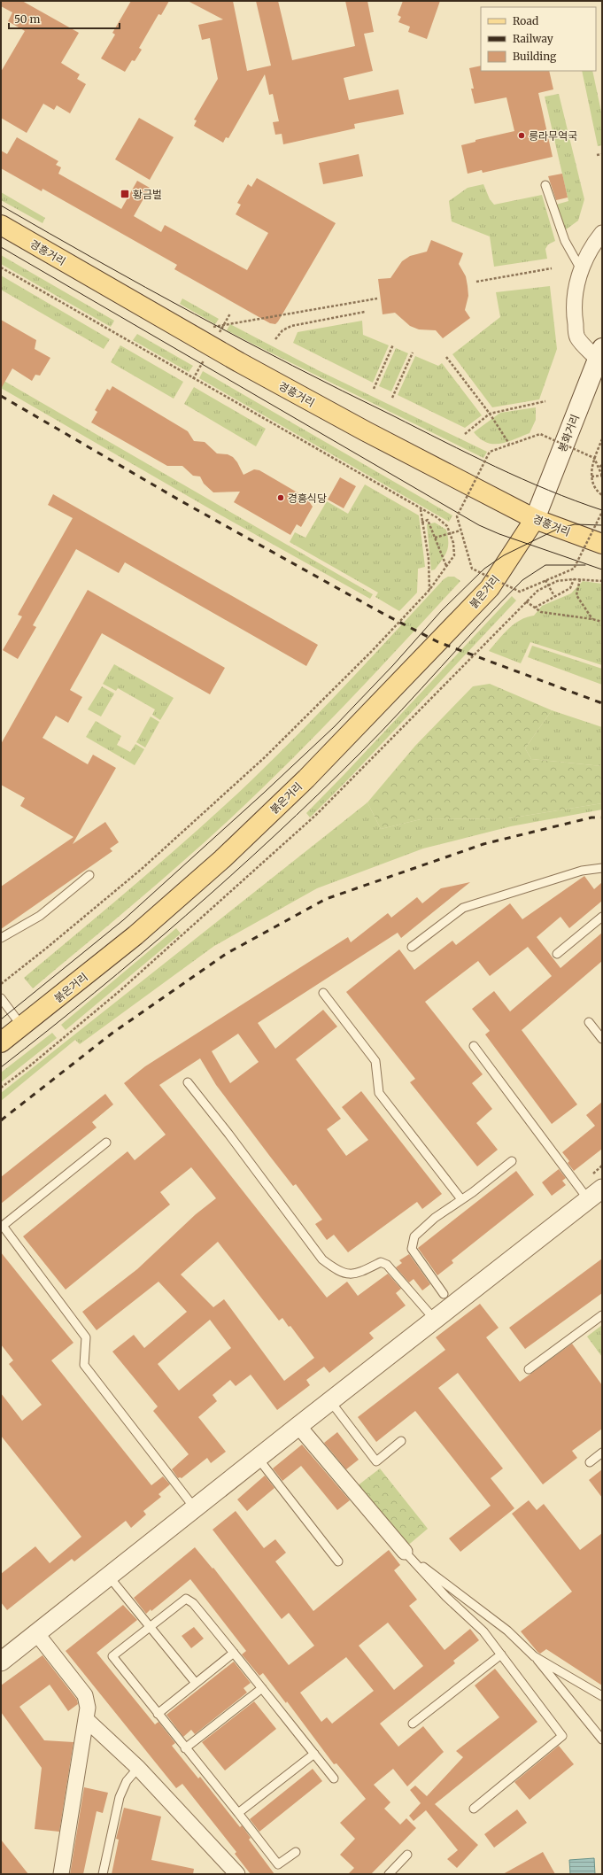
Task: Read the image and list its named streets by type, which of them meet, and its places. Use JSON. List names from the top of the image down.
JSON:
{
  "streets": {
    "main road": ["경흥거리", "봉화거리", "붉은거리"]
  },
  "crossings": [
    ["경흥거리", "봉화거리"],
    ["경흥거리", "붉은거리"],
    ["봉화거리", "붉은거리"]
  ],
  "places": {
    "other": ["릉라무역국", "경흥식당"],
    "transit": ["황금벌"]
  },
  "legend": ["Road", "Railway", "Building"],
  "scale_bar": "50 m"
}
